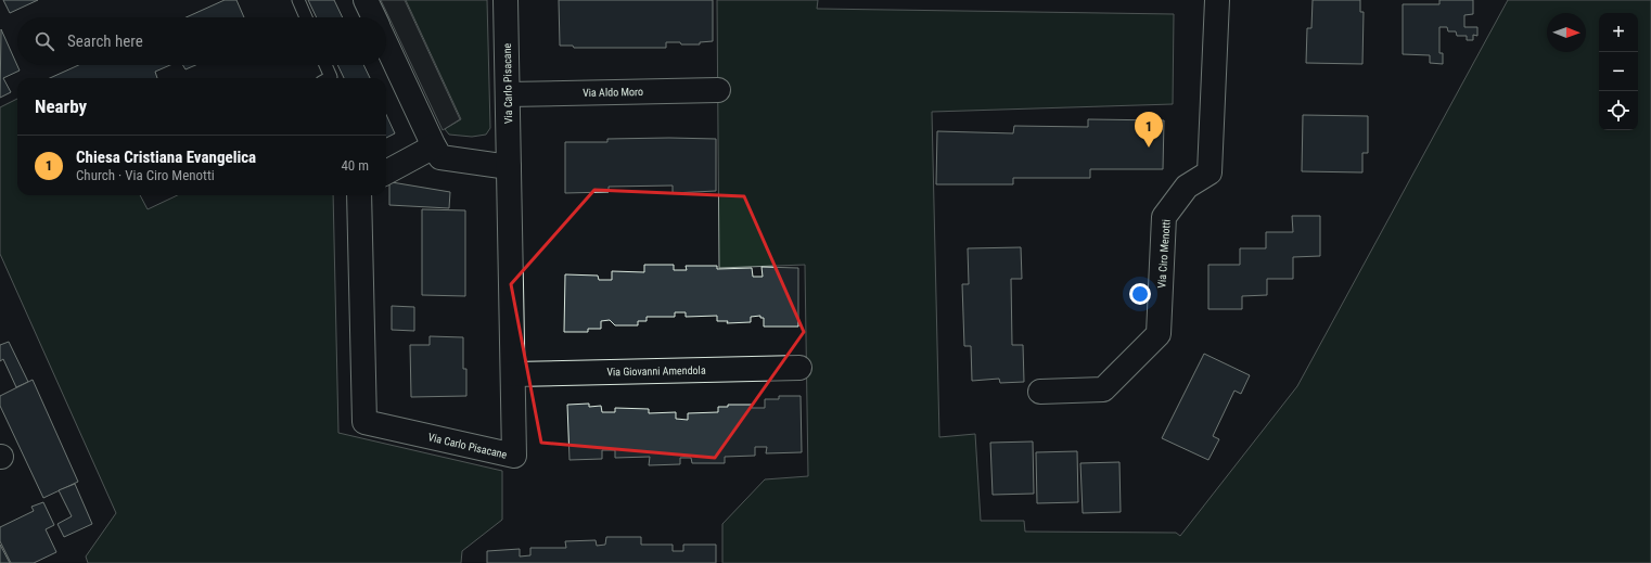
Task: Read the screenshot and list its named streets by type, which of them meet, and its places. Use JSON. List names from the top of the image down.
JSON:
{
  "streets": {
    "street": [
      "Via Carlo Pisacane",
      "Via Aldo Moro",
      "Via Ciro Menotti",
      "Via Giovanni Amendola"
    ]
  },
  "crossings": [
    ["Via Carlo Pisacane", "Via Aldo Moro"],
    ["Via Carlo Pisacane", "Via Giovanni Amendola"]
  ],
  "north": "right",
  "page": {
    "map_buttons": ["+", "−"],
    "search": "Search here",
    "heading": "Nearby",
    "pins": "1",
    "list": [
      {
        "mark": "1",
        "name": "Chiesa Cristiana Evangelica",
        "note": "Church · Via Ciro Menotti",
        "value": "40 m"
      }
    ]
  }
}
